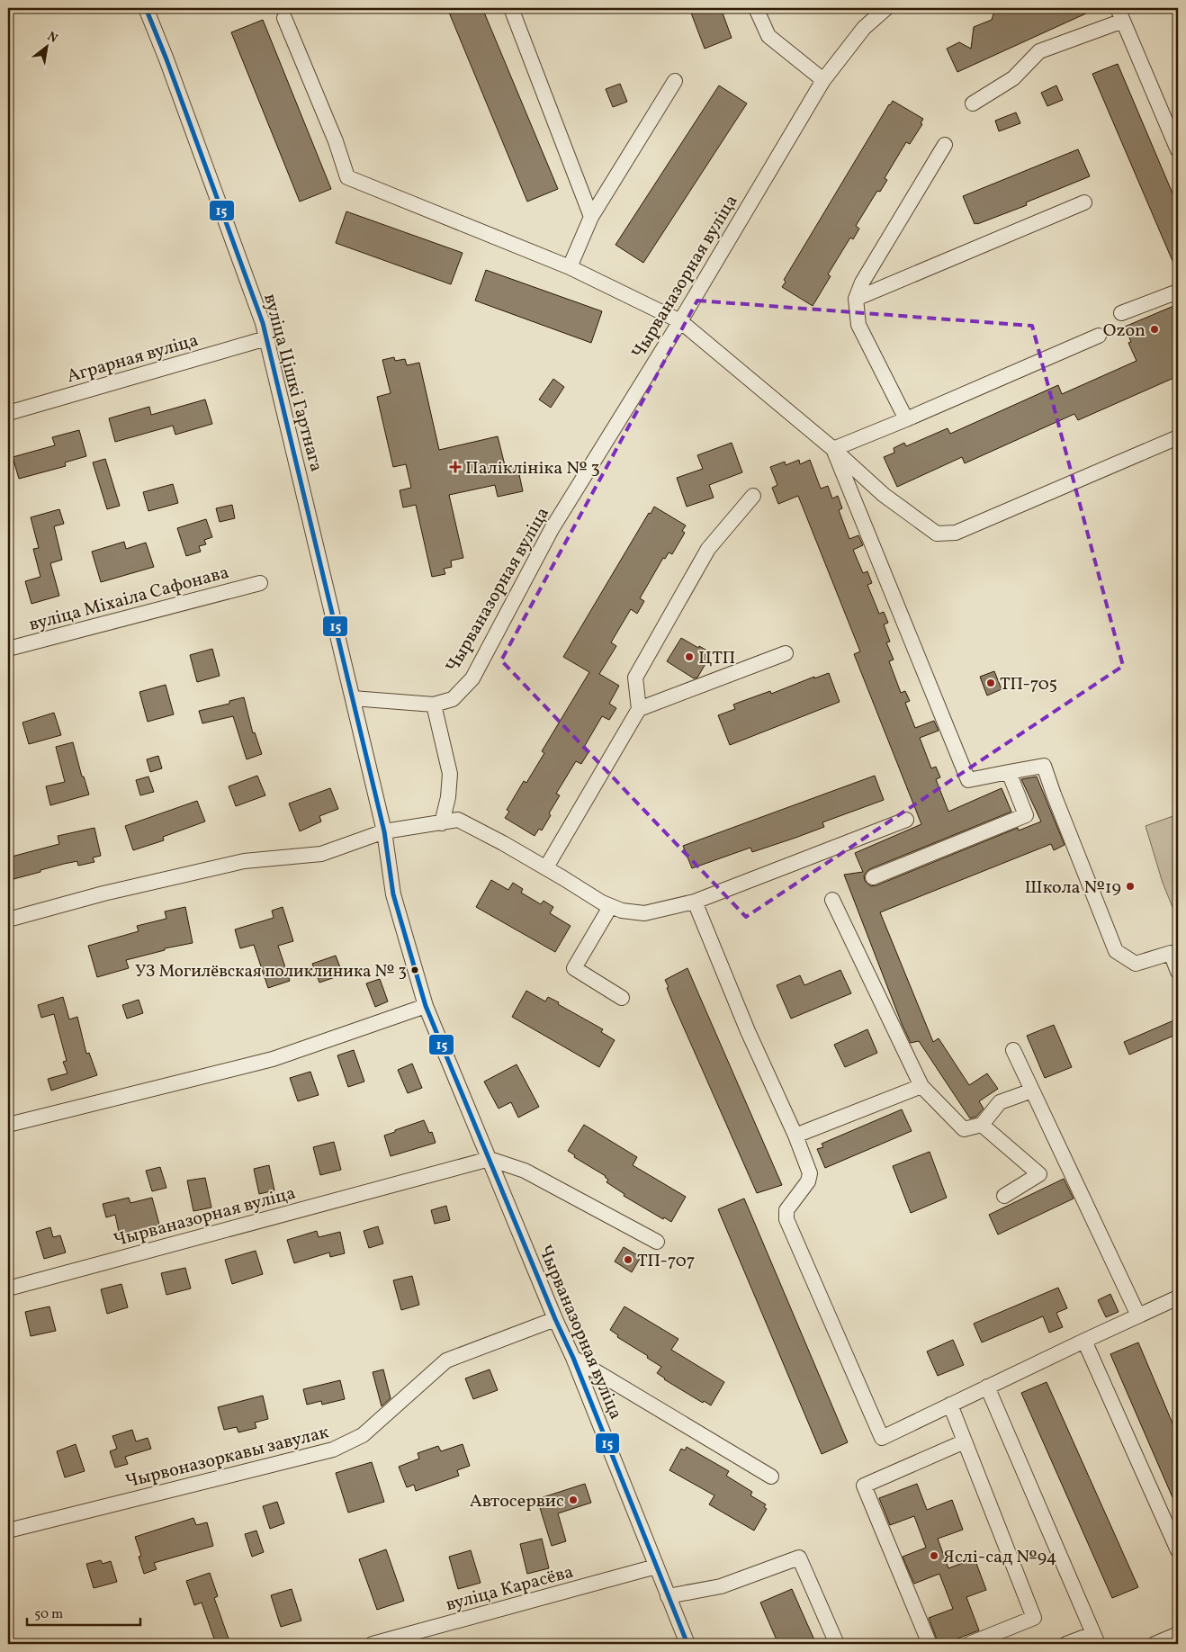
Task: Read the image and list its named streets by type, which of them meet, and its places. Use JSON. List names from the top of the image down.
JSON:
{
  "streets": {
    "street": [
      "Чырваназорная вуліца",
      "Аграрная вуліца",
      "вуліца Цішкі Гартнага",
      "вуліца Міхаіла Сафонава",
      "Чырвоназоркавы завулак",
      "вуліца Карасёва"
    ]
  },
  "crossings": [
    ["Чырваназорная вуліца", "вуліца Цішкі Гартнага"],
    ["Чырваназорная вуліца", "Чырвоназоркавы завулак"],
    ["Чырваназорная вуліца", "вуліца Карасёва"],
    ["Аграрная вуліца", "вуліца Цішкі Гартнага"]
  ],
  "places": {
    "other": [
      "Ozon",
      "ЦТП",
      "ТП-705",
      "Школа №19",
      "УЗ Могилёвская поликлиника № 3",
      "ТП-707",
      "Автосервис",
      "Яслі-сад №94"
    ],
    "health": ["Паліклініка № 3"]
  },
  "lines": ["transit line 15"],
  "scale_bar": "50 m",
  "north": "top right"
}
